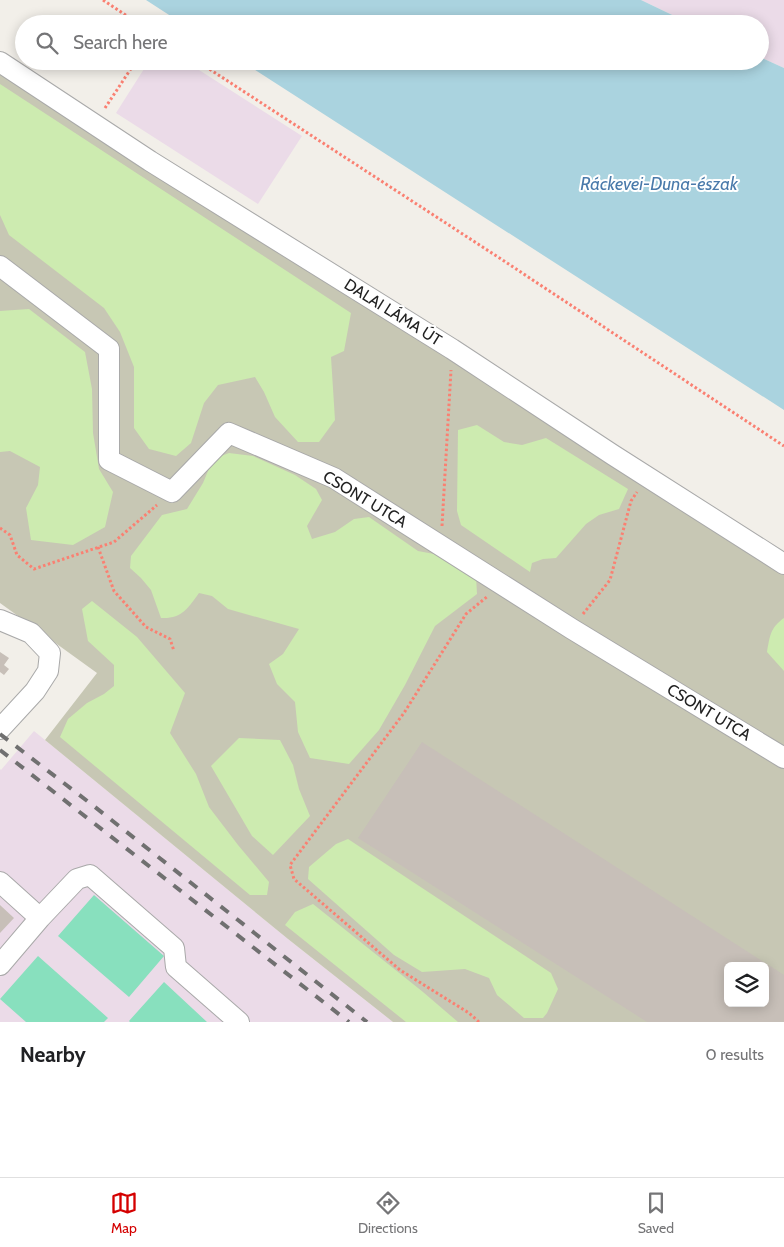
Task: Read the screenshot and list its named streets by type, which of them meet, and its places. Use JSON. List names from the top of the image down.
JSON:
{
  "streets": {
    "lane": ["DALAI LÁMA ÚT", "CSONT UTCA"]
  },
  "water": ["Ráckevei-Duna-észak"],
  "page": {
    "search": "Search here",
    "heading": ["Nearby", "0 results"],
    "nav": ["Map", "Directions", "Saved"]
  }
}
